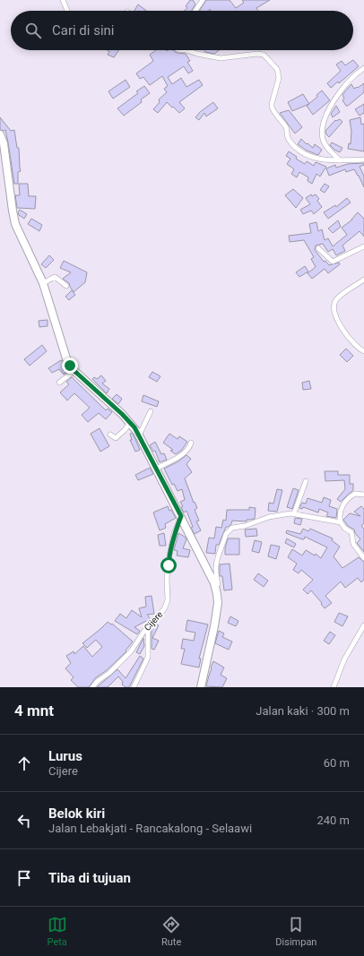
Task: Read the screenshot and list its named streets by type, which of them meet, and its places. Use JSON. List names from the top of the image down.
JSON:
{
  "streets": {
    "street": ["Cijere"]
  },
  "page": {
    "search": "Cari di sini",
    "heading": ["4 mnt", "Jalan kaki · 300 m"],
    "list": [
      ["Lurus", "Cijere", "60 m"],
      ["Belok kiri", "Jalan Lebakjati - Rancakalong - Selaawi", "240 m"],
      "Tiba di tujuan"
    ],
    "nav": ["Peta", "Rute", "Disimpan"]
  }
}
